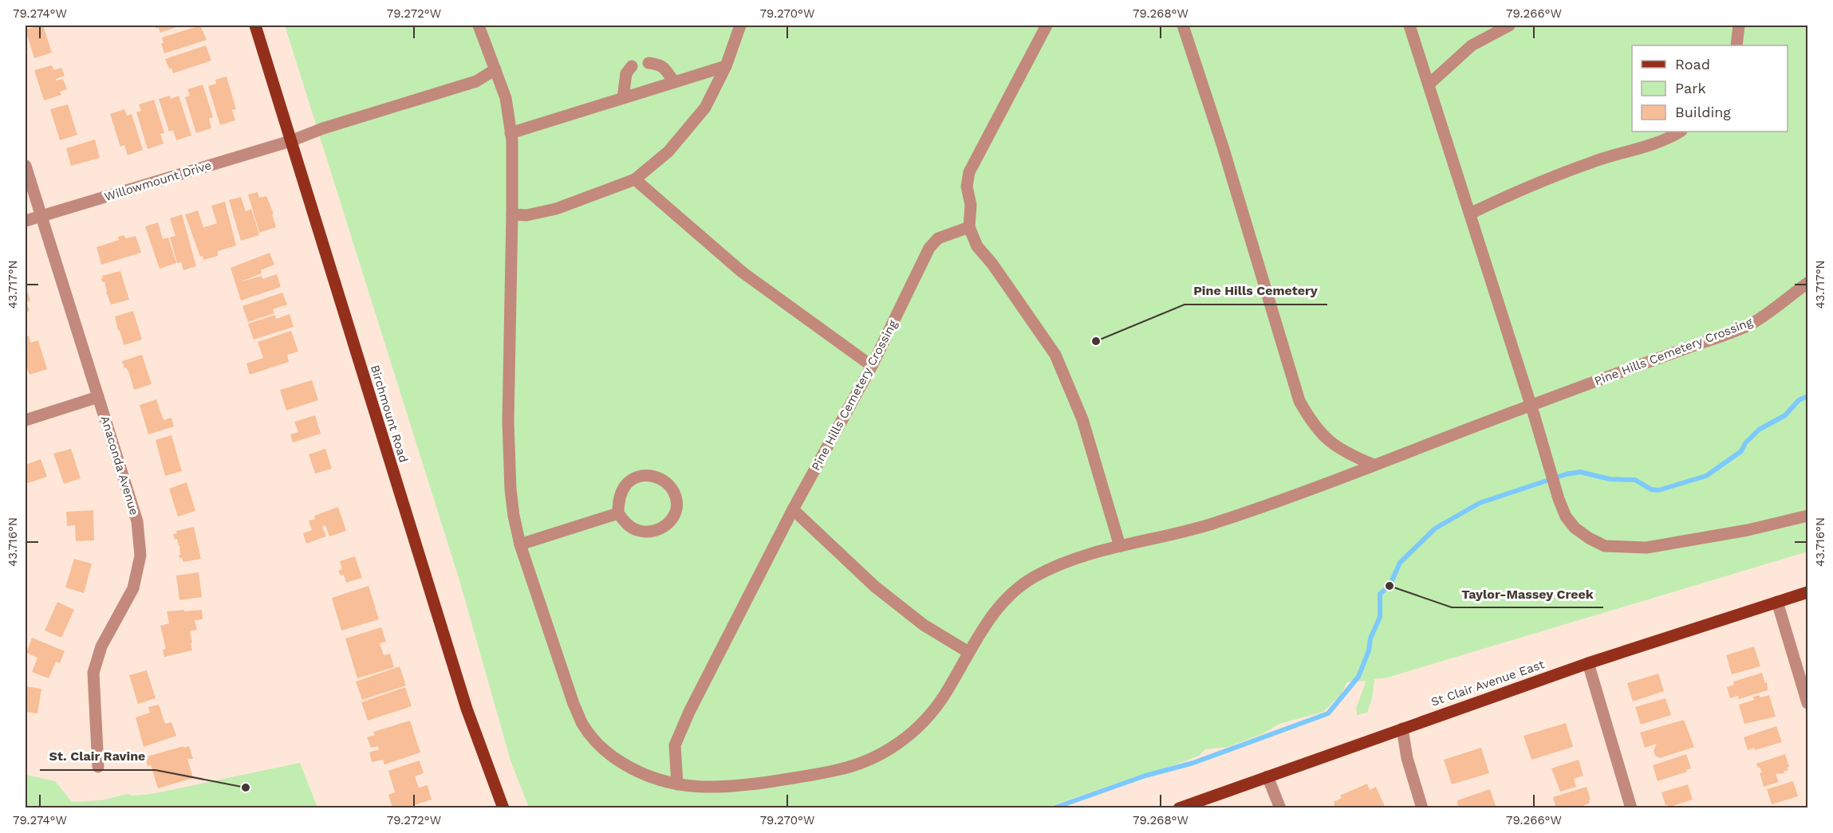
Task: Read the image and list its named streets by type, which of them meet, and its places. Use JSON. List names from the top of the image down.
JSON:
{
  "streets": {
    "main road": ["Birchmount Road", "St Clair Avenue East"],
    "street": ["Willowmount Drive", "Pine Hills Cemetery Crossing", "Anaconda Avenue"]
  },
  "crossings": [
    ["Willowmount Drive", "Pine Hills Cemetery Crossing"],
    ["Willowmount Drive", "Birchmount Road"],
    ["Willowmount Drive", "Anaconda Avenue"]
  ],
  "places": ["Pine Hills Cemetery", "Taylor-Massey Creek", "St. Clair Ravine"],
  "legend": ["Road", "Park", "Building"],
  "coordinates": [
    "79.274°W",
    "79.272°W",
    "79.270°W",
    "79.268°W",
    "79.266°W",
    "43.717°N",
    "43.716°N"
  ]
}
